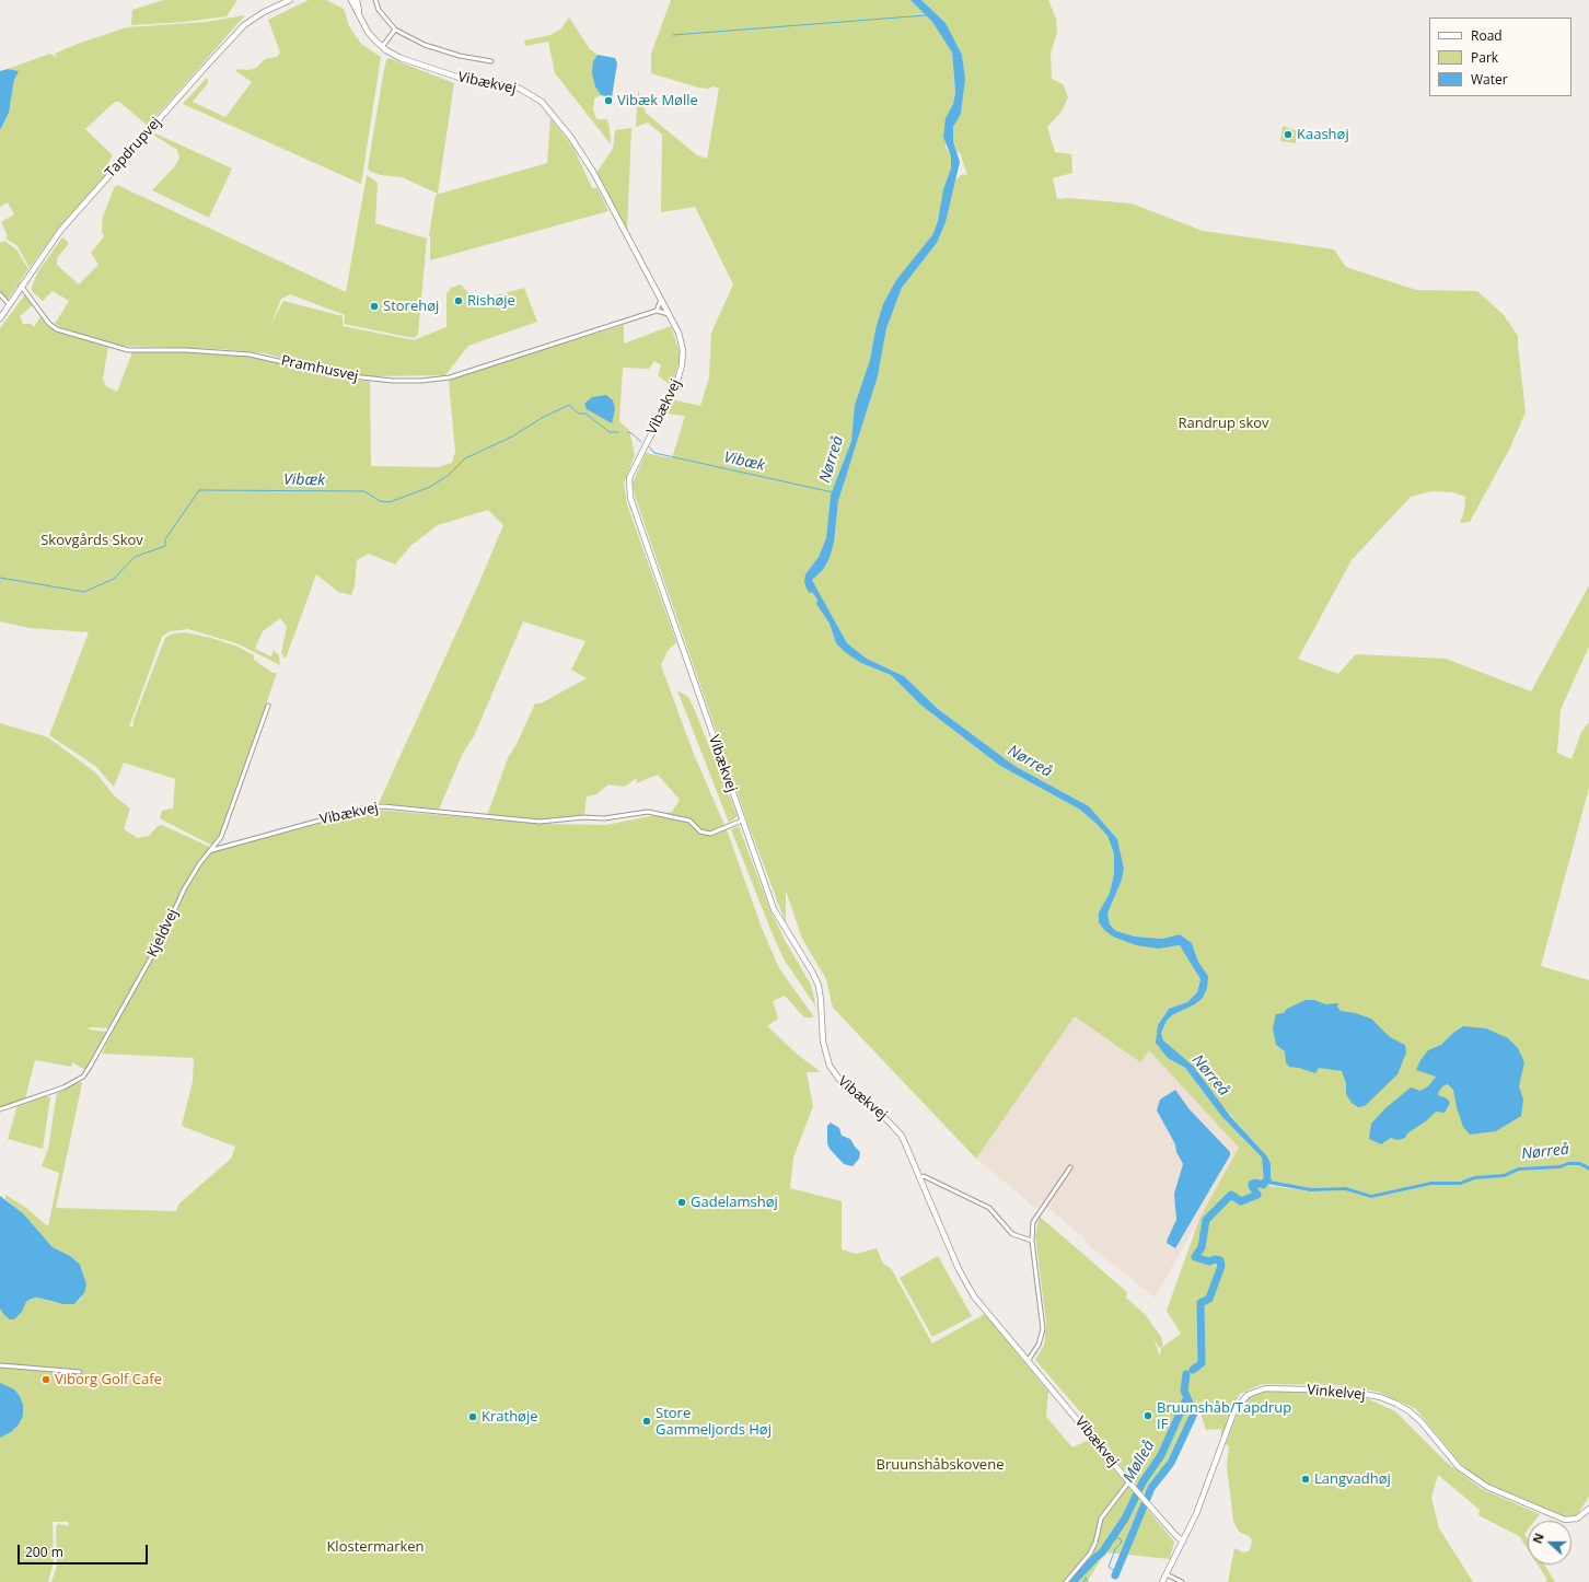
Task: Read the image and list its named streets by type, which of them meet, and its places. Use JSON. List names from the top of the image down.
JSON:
{
  "streets": {
    "street": [
      "Vibækvej",
      "Tapdrupvej",
      "Pramhusvej",
      "Kjeldvej",
      "Vinkelvej"
    ]
  },
  "crossings": [
    ["Vibækvej", "Kjeldvej"],
    ["Vibækvej", "Vinkelvej"],
    ["Tapdrupvej", "Pramhusvej"]
  ],
  "water": ["Nørreå", "Vibæk", "Mølleå"],
  "parks": [
    "Randrup skov",
    "Skovgårds Skov",
    "Bruunshåbskovene",
    "Klostermarken"
  ],
  "places": [
    "Vibæk Mølle",
    "Kaashøj",
    "Rishøje",
    "Storehøj",
    "Gadelamshøj",
    "Viborg Golf Cafe",
    "Bruunshåb/Tapdrup IF",
    "Krathøje",
    "Store Gammeljords Høj",
    "Langvadhøj"
  ],
  "legend": ["Road", "Park", "Water"],
  "scale_bar": "200 m",
  "north": "left"
}
